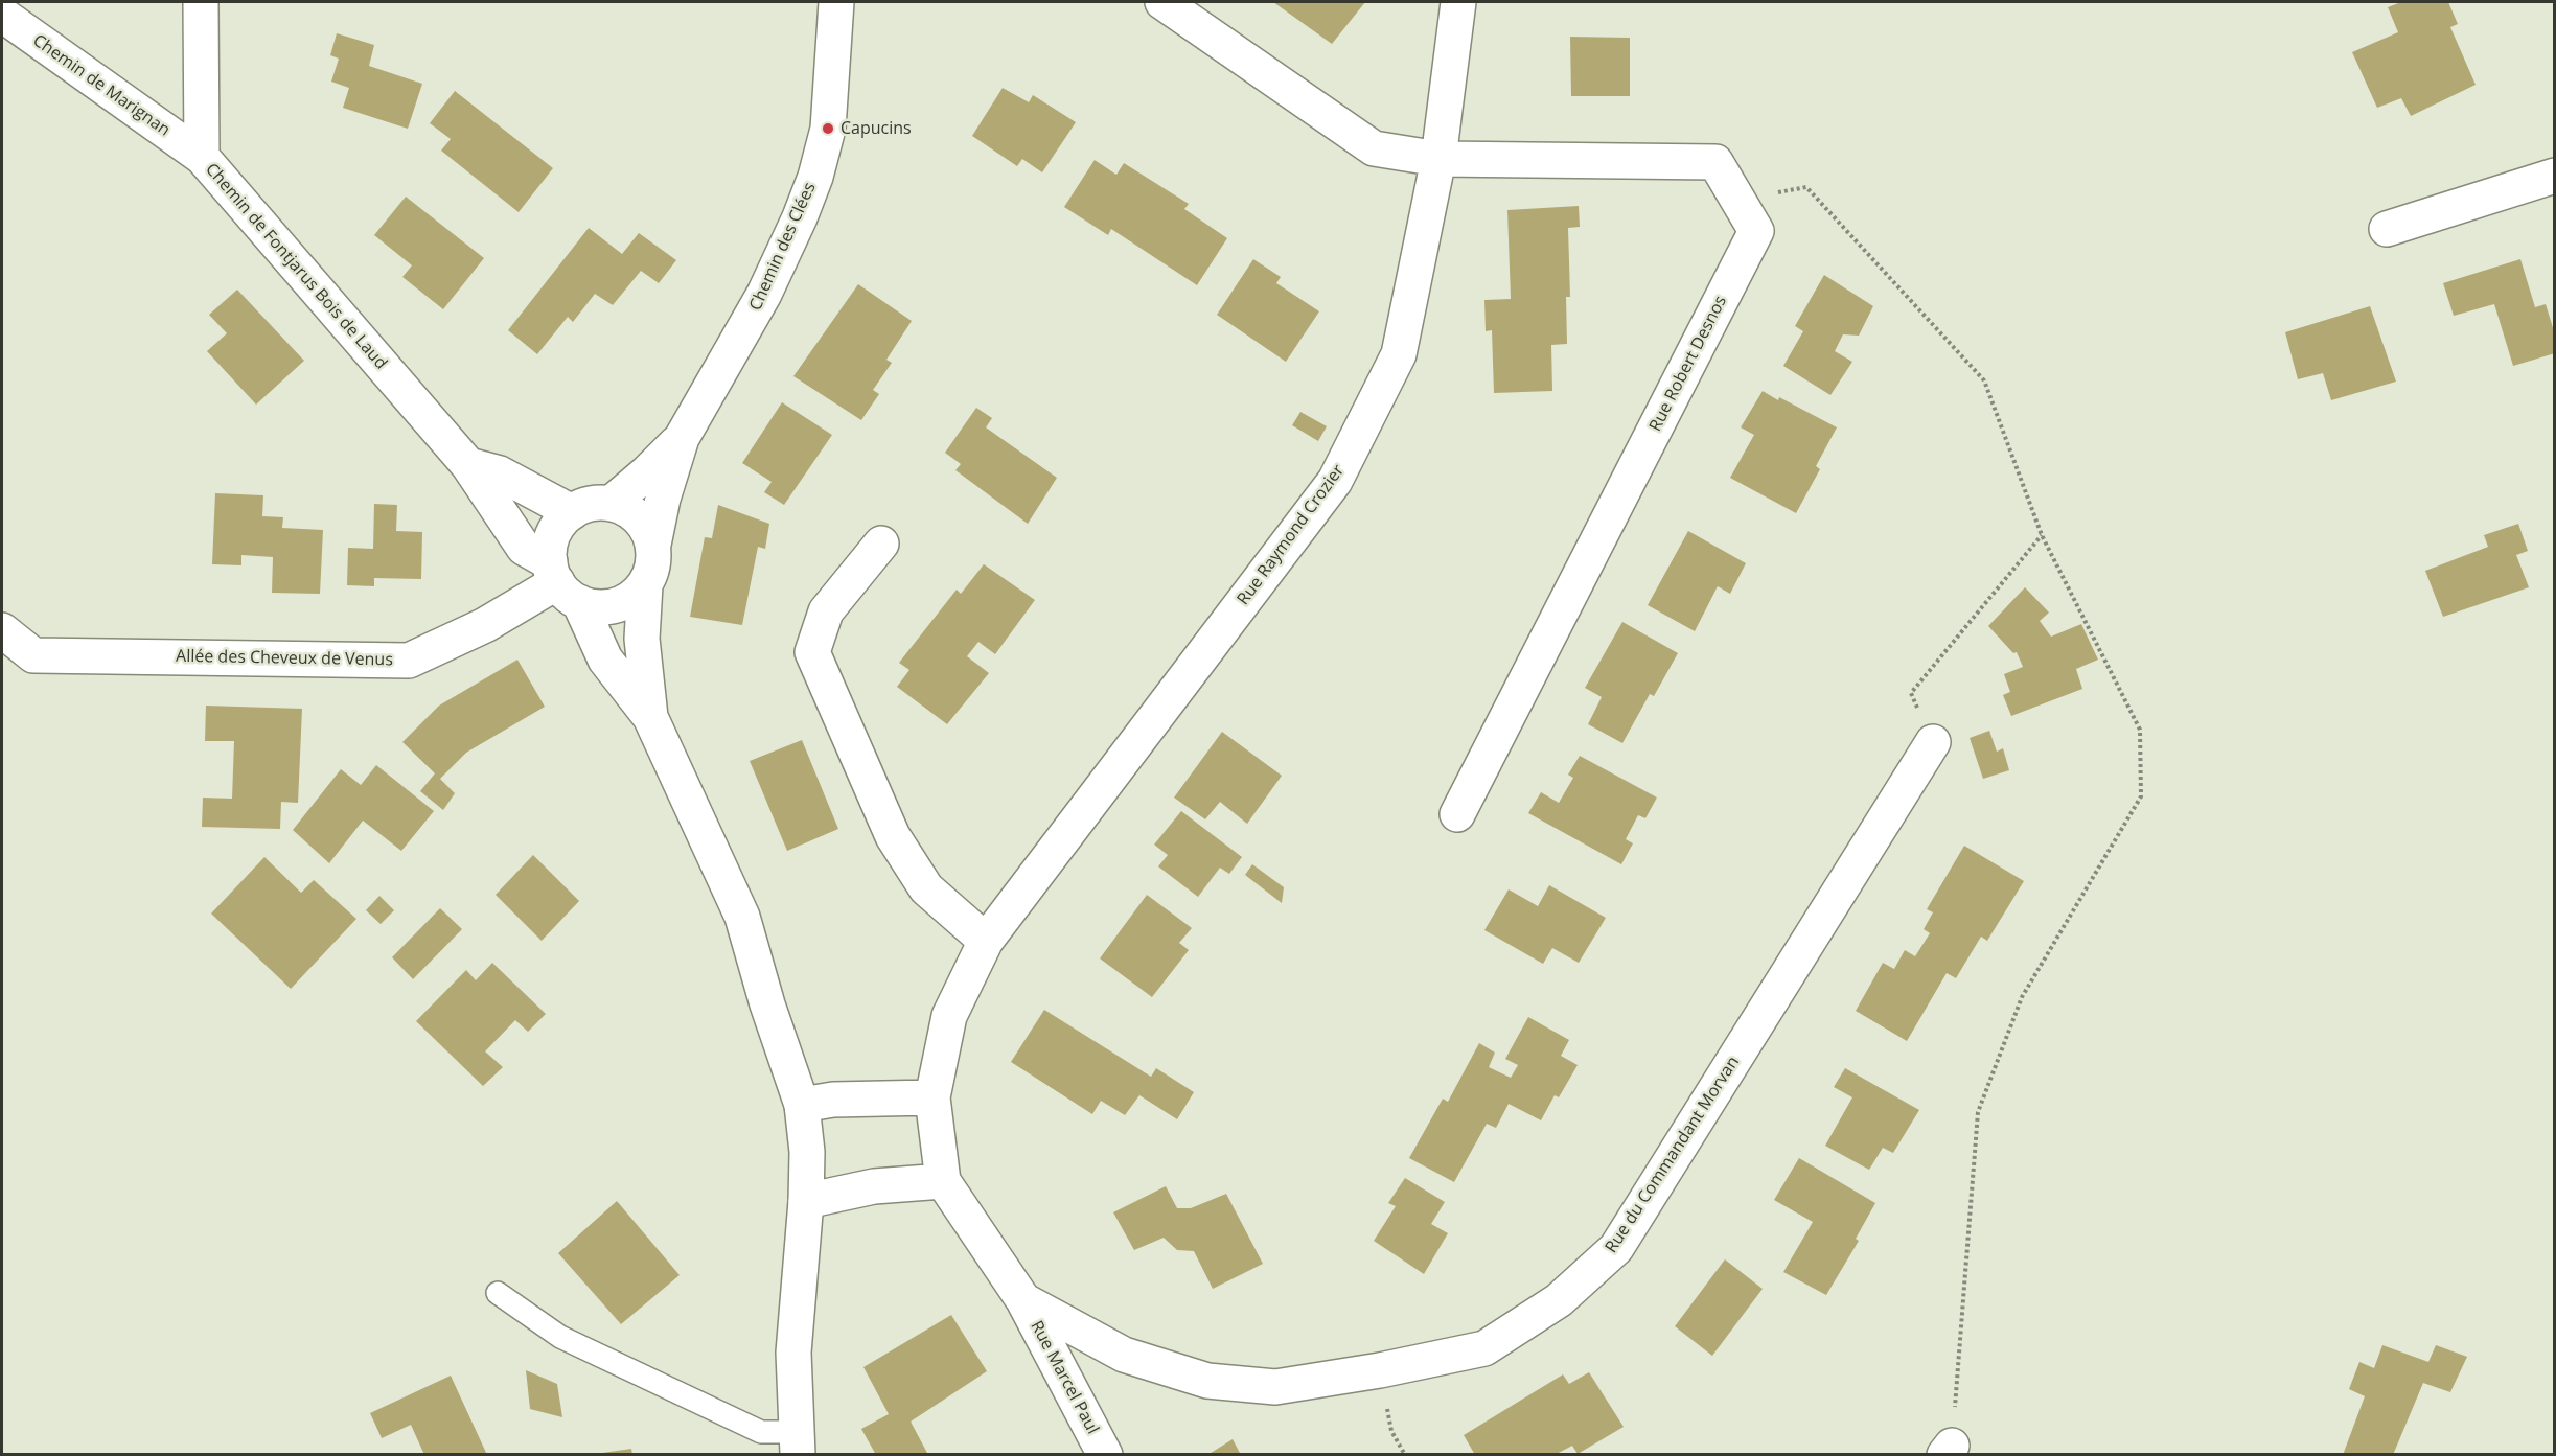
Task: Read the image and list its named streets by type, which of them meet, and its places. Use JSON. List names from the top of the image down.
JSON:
{
  "streets": {
    "street": [
      "Chemin de Marignan",
      "Chemin des Clées",
      "Chemin de Fontjarus Bois de Laud",
      "Rue Robert Desnos",
      "Rue Raymond Crozier",
      "Allée des Cheveux de Venus",
      "Rue du Commandant Morvan",
      "Rue Marcel Paul"
    ]
  },
  "crossings": [
    ["Chemin de Marignan", "Chemin de Fontjarus Bois de Laud"],
    ["Chemin des Clées", "Chemin de Fontjarus Bois de Laud"],
    ["Chemin des Clées", "Allée des Cheveux de Venus"],
    ["Chemin de Fontjarus Bois de Laud", "Allée des Cheveux de Venus"],
    ["Rue Robert Desnos", "Rue Raymond Crozier"],
    ["Rue Raymond Crozier", "Rue du Commandant Morvan"],
    ["Rue du Commandant Morvan", "Rue Marcel Paul"]
  ],
  "places": ["Capucins"]
}
